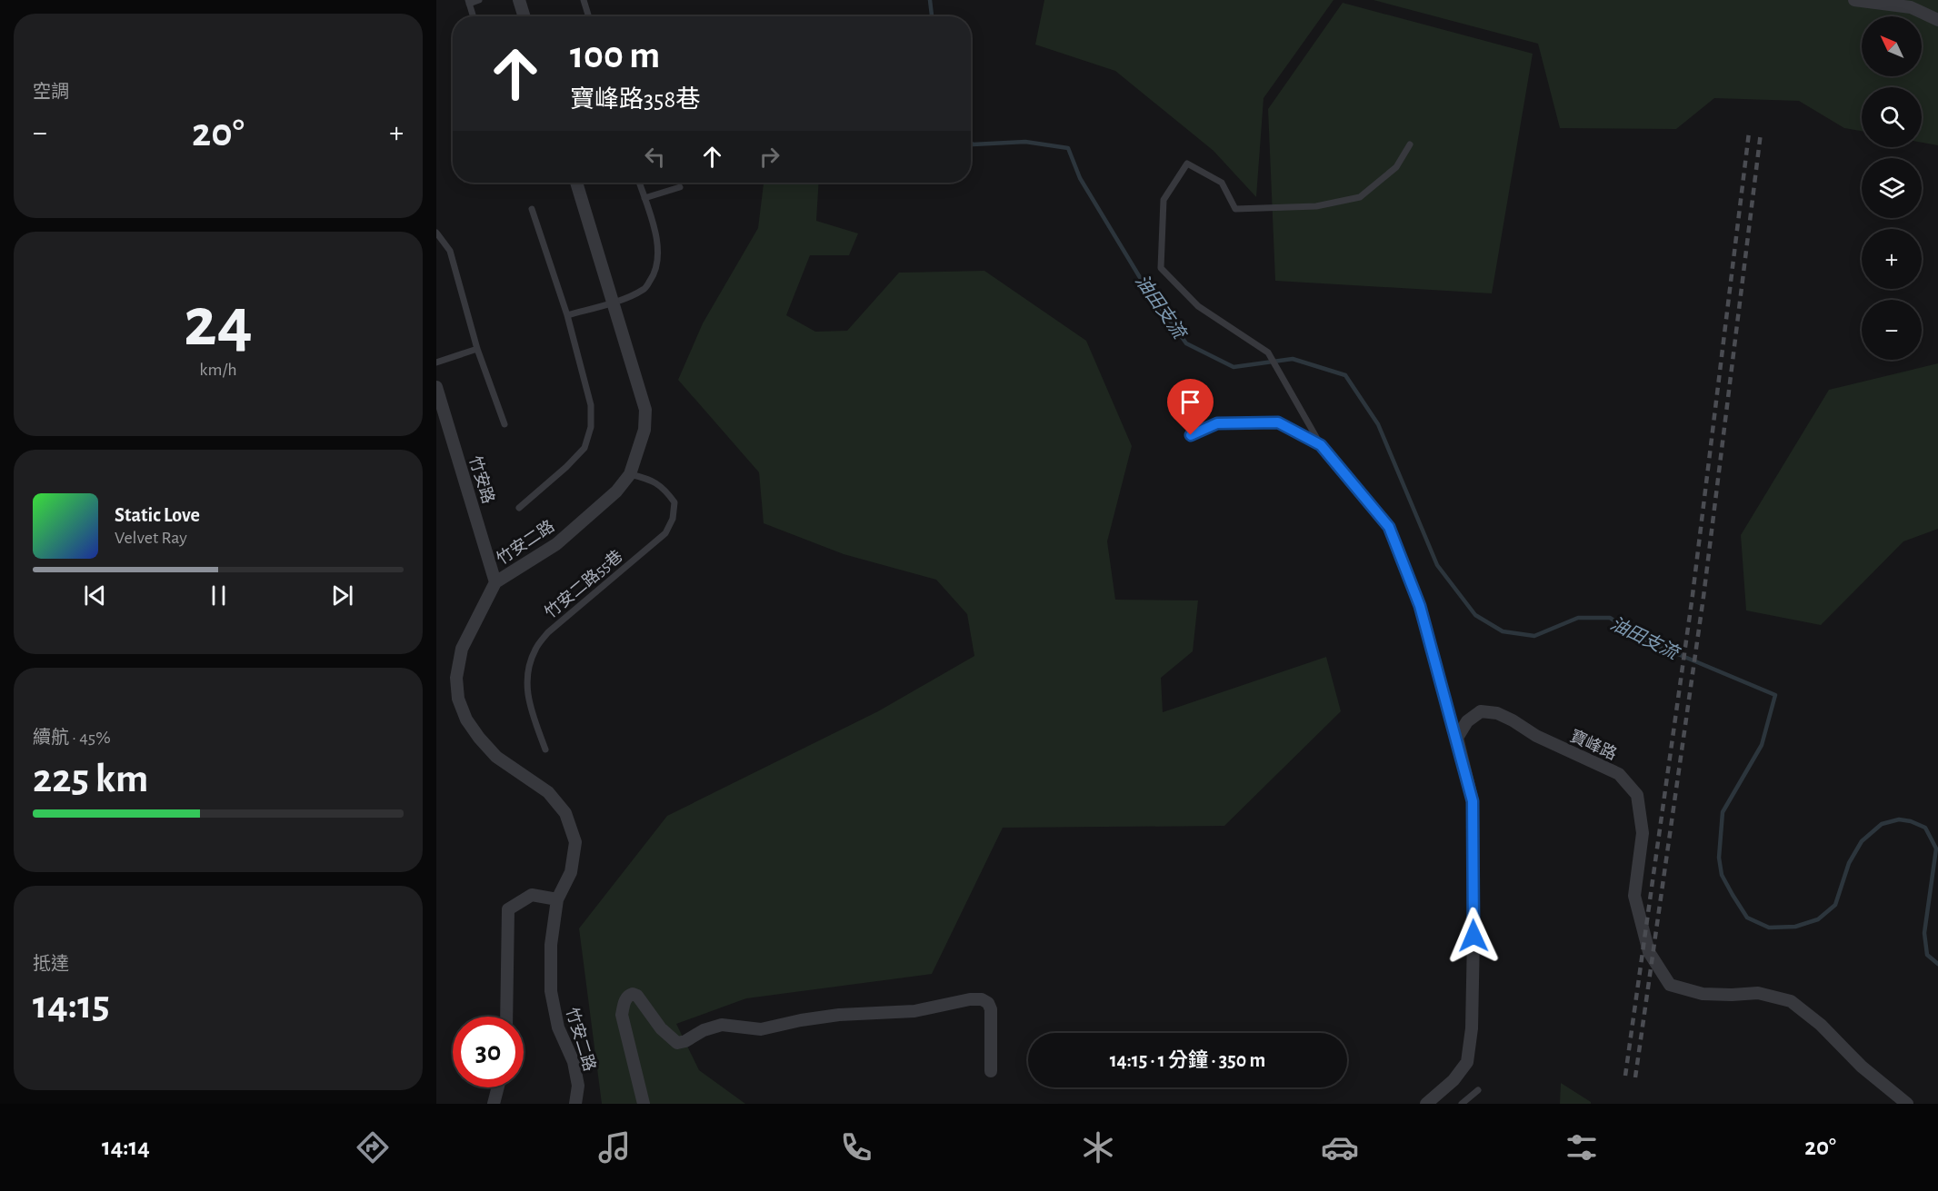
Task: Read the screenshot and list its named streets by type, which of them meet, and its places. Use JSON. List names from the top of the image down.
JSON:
{
  "streets": {
    "street": ["竹安路", "竹安二路", "寶峰路"],
    "lane": ["竹安二路55巷"]
  },
  "crossings": [
    ["竹安路", "竹安二路"],
    ["竹安二路", "竹安二路55巷"]
  ],
  "water": ["油田支流"],
  "north": "top left",
  "page": {
    "tile": [
      "空調",
      ["24", "km/h"],
      ["續航 · 45%", "225 km"],
      ["抵達", "14:15"]
    ],
    "map_buttons": ["+", "−"],
    "turn": ["100 m", "寶峰路358巷"],
    "heat": ["−", "20°", "+"],
    "song": ["Static Love", "Velvet Ray"],
    "limit": "30",
    "trip": "14:15 · 1 分鐘 · 350 m",
    "tabs": ["14:14", "20°"]
  }
}
